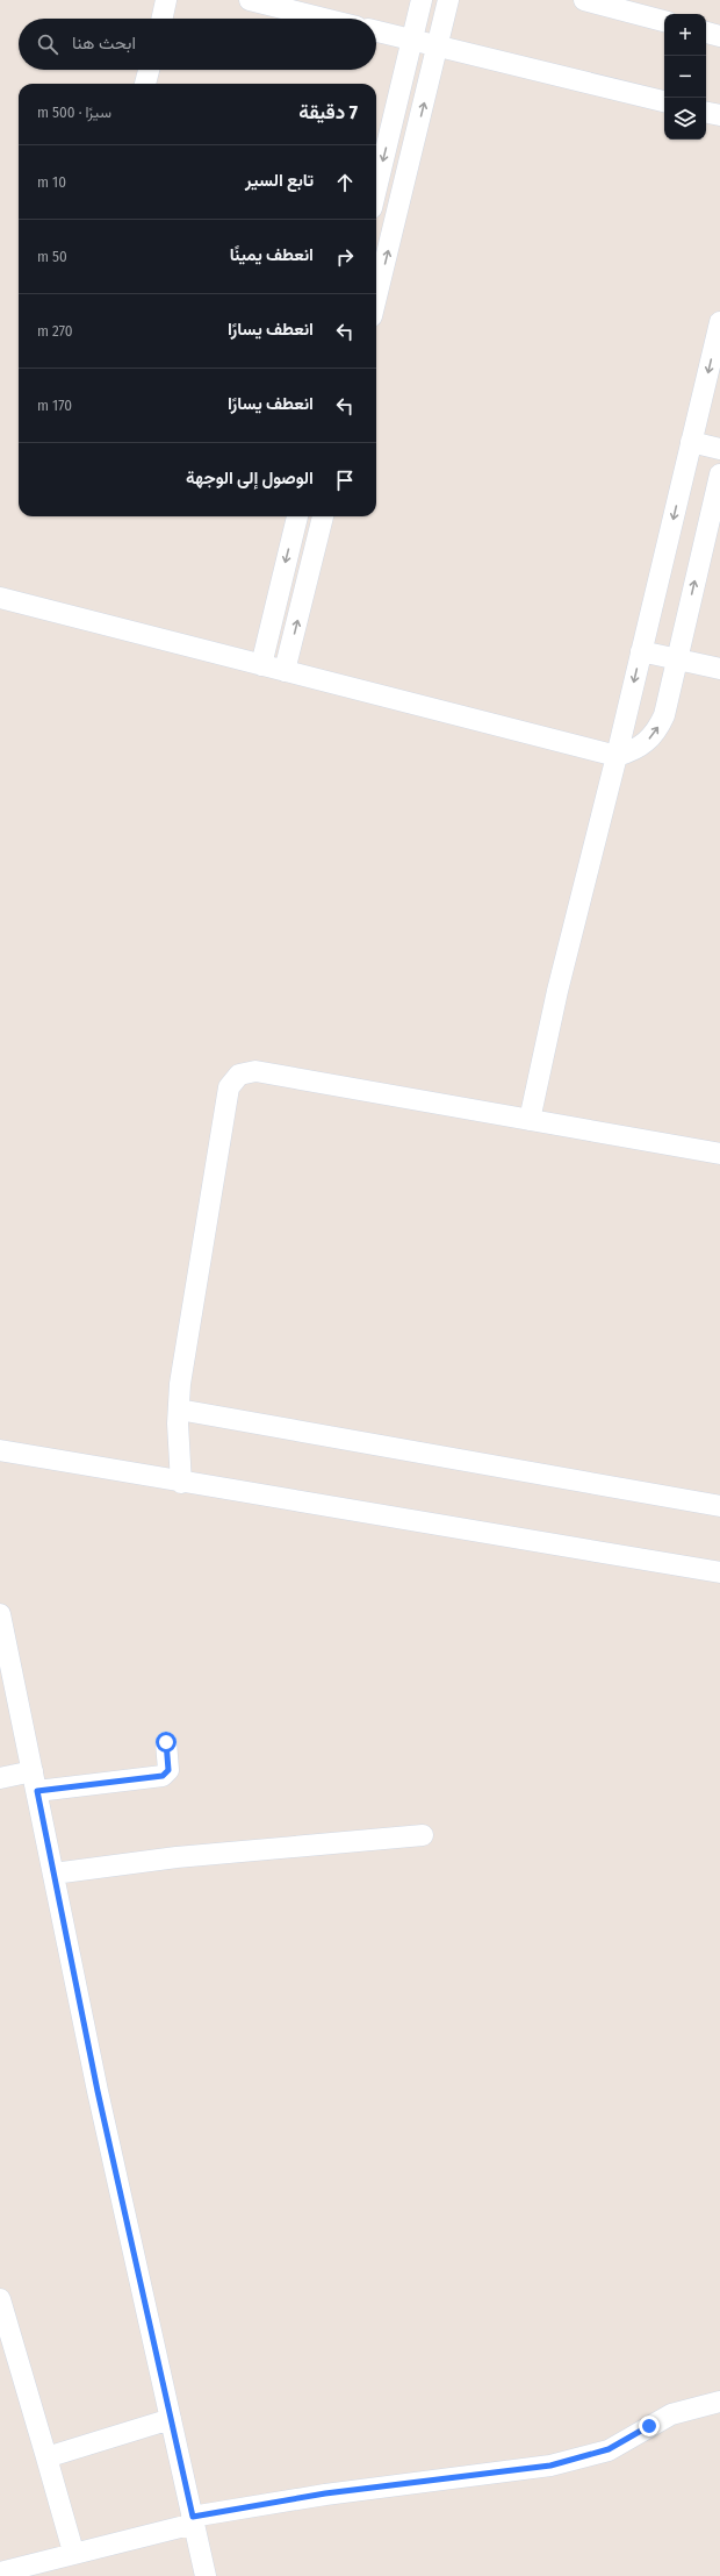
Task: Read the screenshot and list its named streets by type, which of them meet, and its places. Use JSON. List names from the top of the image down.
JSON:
{
  "page": {
    "map_buttons": ["+", "−"],
    "search": "ابحث هنا",
    "heading": ["7 دقيقة", "سيرًا · 500 m"],
    "list": [
      ["تابع السير", "10 m"],
      ["انعطف يمينًا", "50 m"],
      ["انعطف يسارًا", "270 m"],
      ["انعطف يسارًا", "170 m"],
      "الوصول إلى الوجهة"
    ]
  }
}
